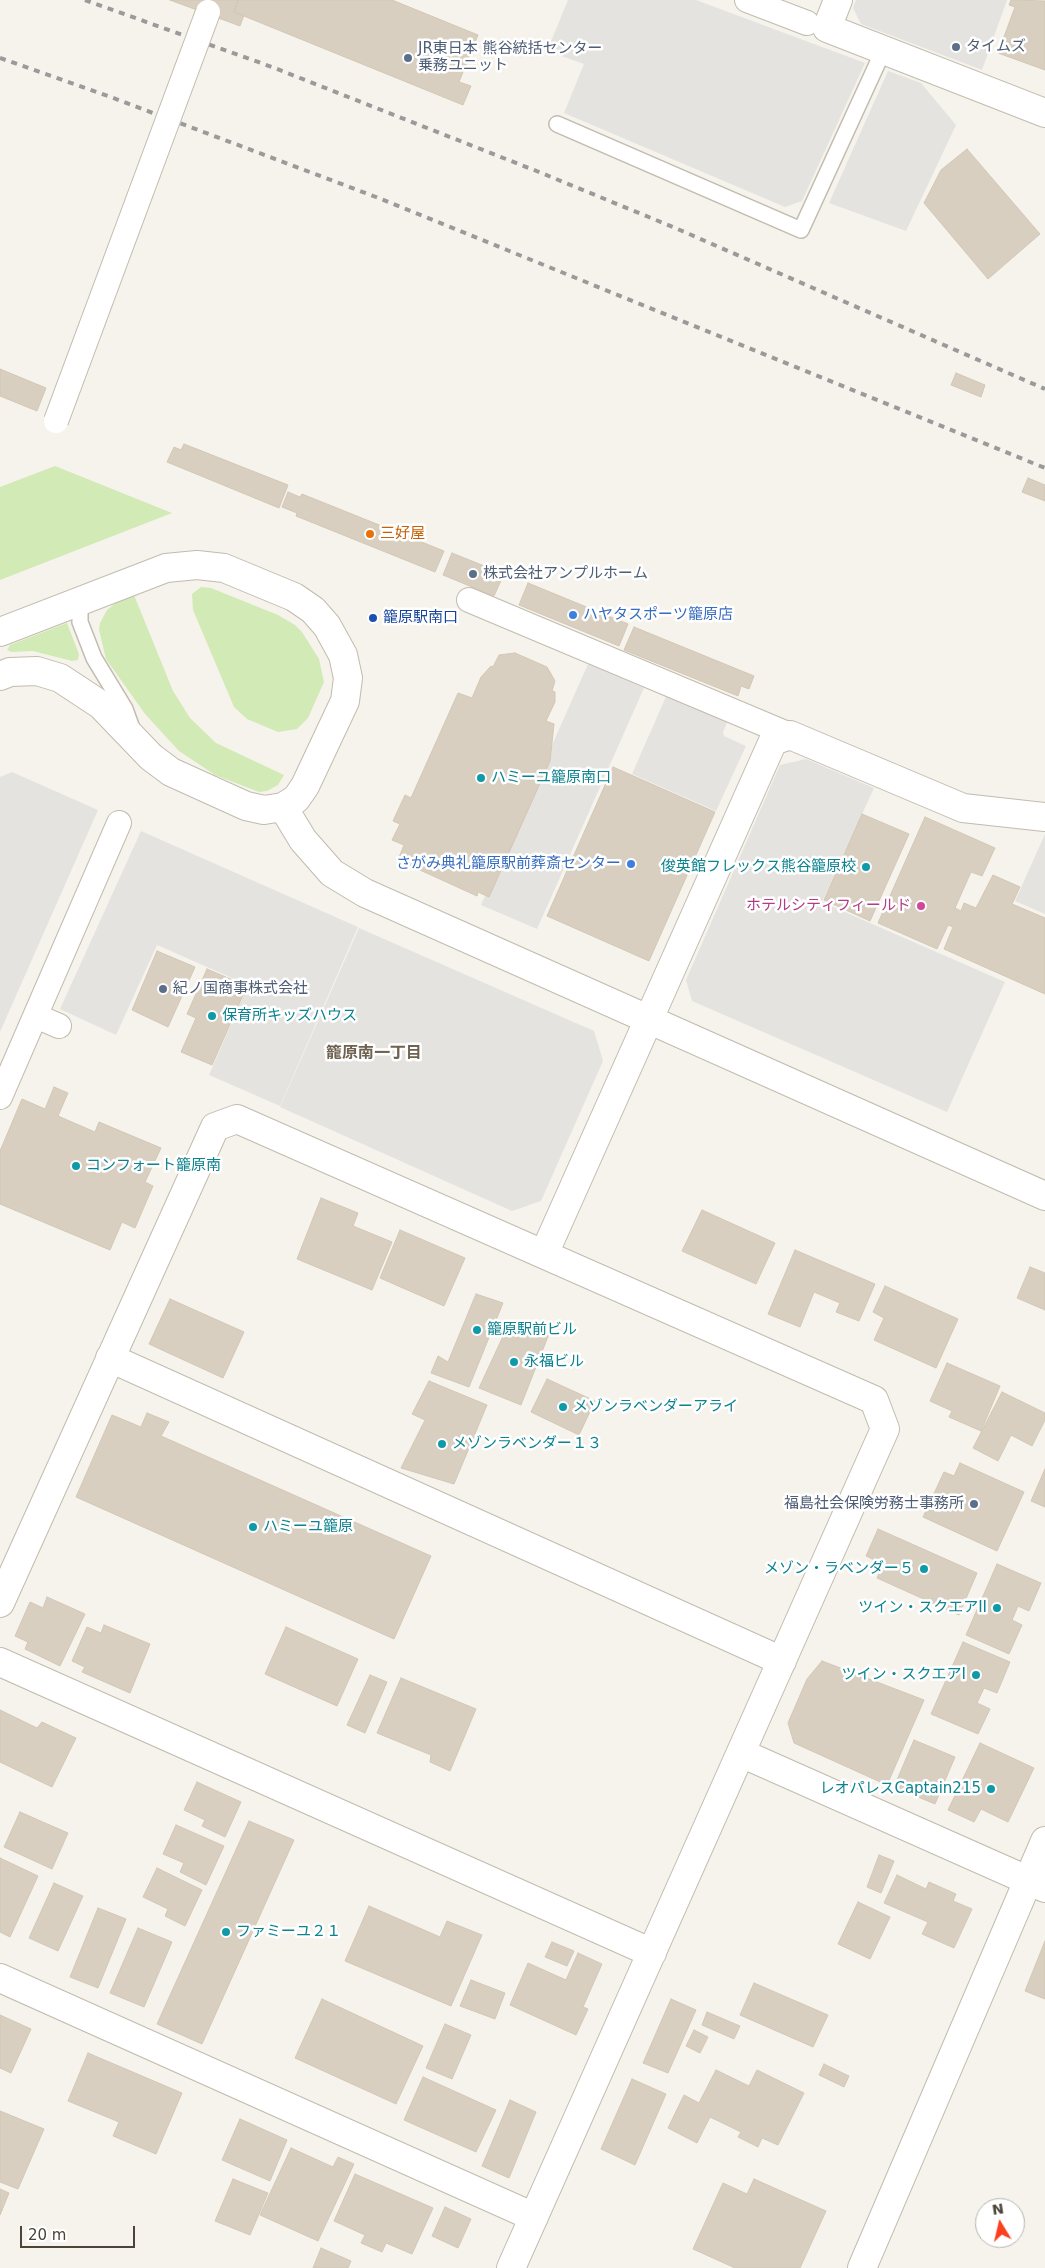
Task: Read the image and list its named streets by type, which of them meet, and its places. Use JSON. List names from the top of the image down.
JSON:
{
  "districts": ["籠原南一丁目"],
  "places": [
    "タイムズ",
    "JR東日本 熊谷統括センター 乗務ユニット",
    "三好屋",
    "株式会社アンプルホーム",
    "ハヤタスポーツ籠原店",
    "籠原駅南口",
    "ハミーユ籠原南口",
    "さがみ典礼籠原駅前葬斎センター",
    "俊英館フレックス熊谷籠原校",
    "ホテルシティフィールド",
    "紀ノ国商事株式会社",
    "保育所キッズハウス",
    "コンフォート籠原南",
    "籠原駅前ビル",
    "永福ビル",
    "メゾンラベンダーアライ",
    "メゾンラベンダー１３",
    "福島社会保険労務士事務所",
    "ハミーユ籠原",
    "メゾン・ラベンダー５",
    "ツイン・スクエアII",
    "ツイン・スクエアI",
    "レオパレスCaptain215",
    "ファミーユ２１"
  ],
  "scale_bar": "20 m",
  "north": "top"
}
